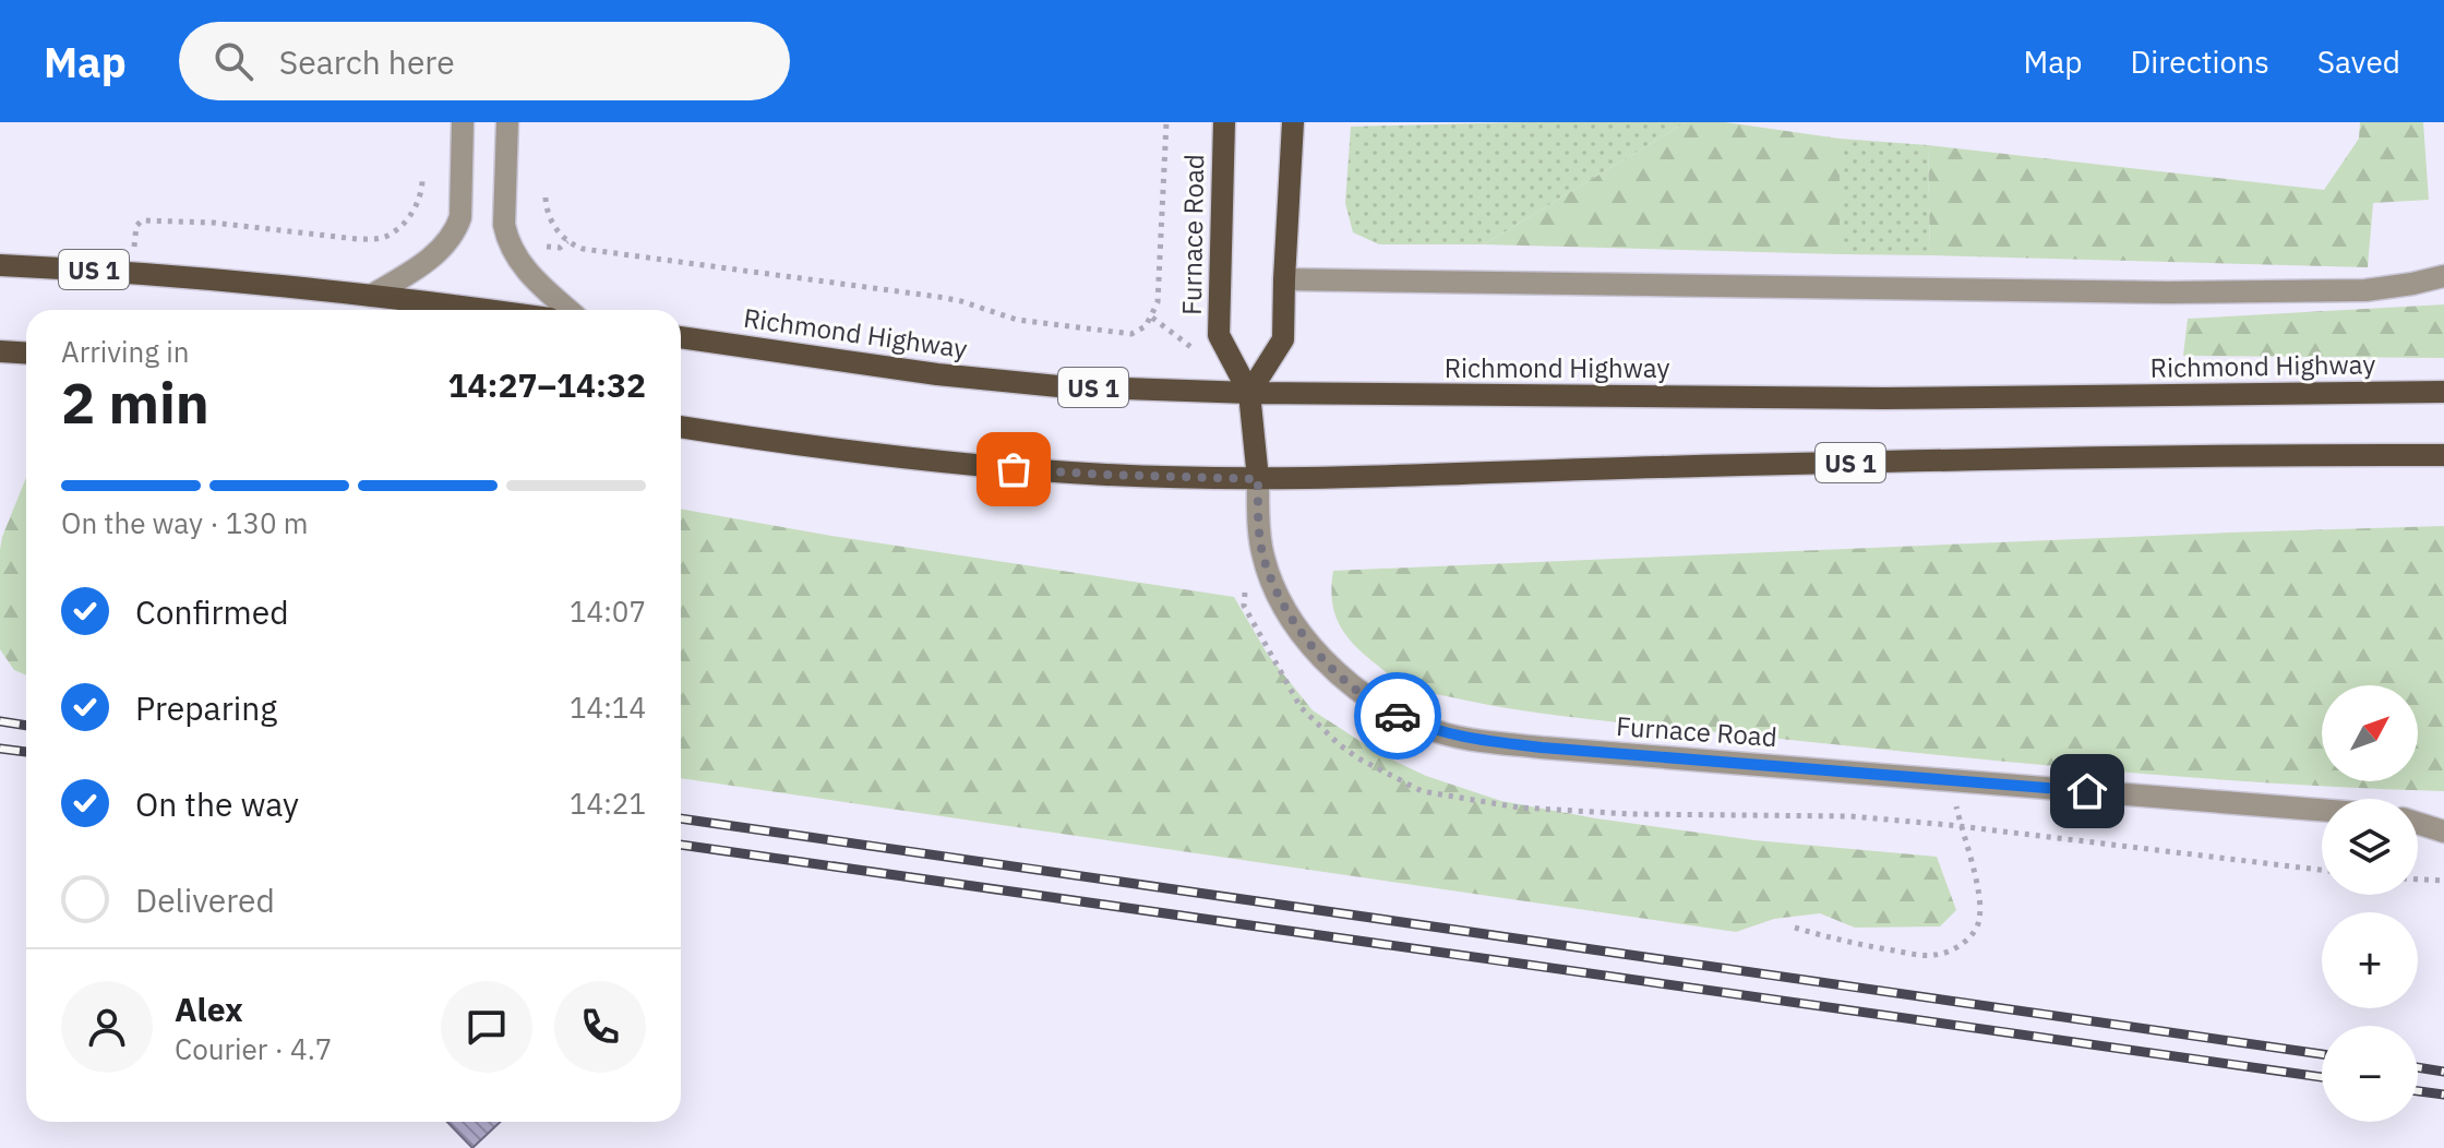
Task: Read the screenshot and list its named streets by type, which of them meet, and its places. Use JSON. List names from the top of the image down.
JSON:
{
  "streets": {
    "main road": ["Furnace Road", "US 1", "Richmond Highway"]
  },
  "crossings": [
    ["Furnace Road", "US 1"],
    ["Furnace Road", "Richmond Highway"]
  ],
  "north": "top right",
  "page": {
    "header": "Map",
    "search": "Search here",
    "nav": ["Map", "Directions", "Saved"],
    "heading": ["2 min", "Arriving in", "14:27–14:32"],
    "panel": ["Alex", "Courier · 4.7"],
    "bar": "On the way · 130 m",
    "list": [
      ["Confirmed", "14:07"],
      ["Preparing", "14:14"],
      ["On the way", "14:21"],
      "Delivered"
    ],
    "map_buttons": ["+", "−"]
  }
}
